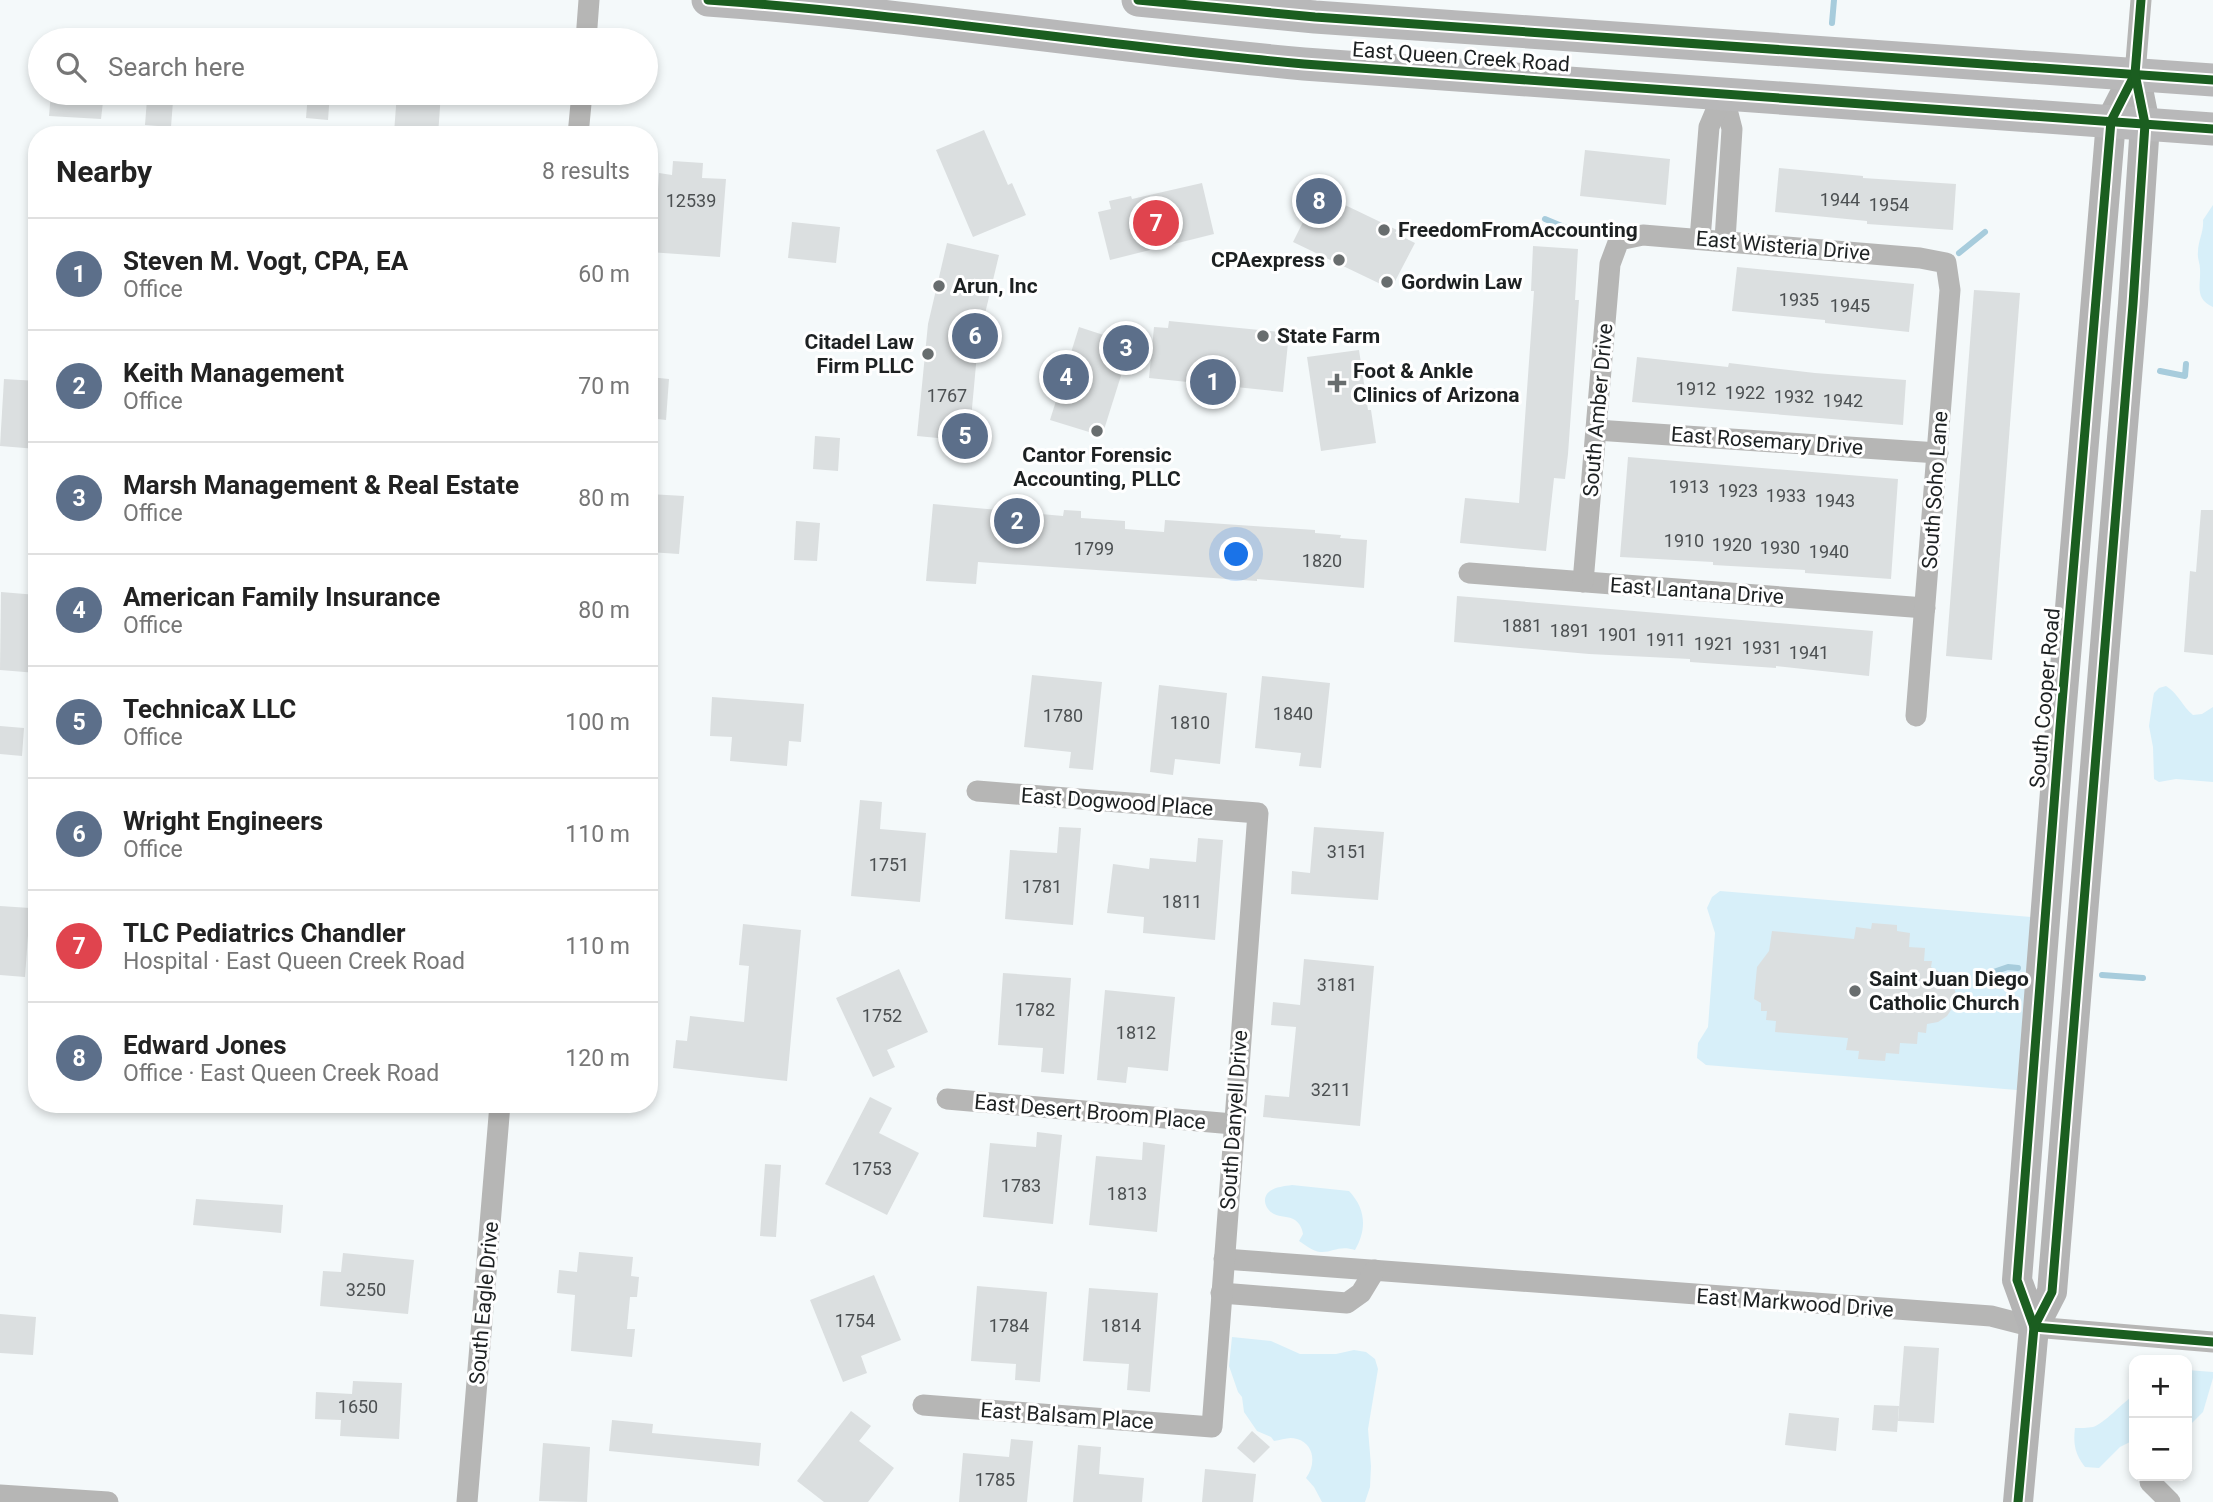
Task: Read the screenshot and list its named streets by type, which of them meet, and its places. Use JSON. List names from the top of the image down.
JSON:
{
  "streets": {
    "main road": ["East Queen Creek Road", "South Cooper Road"],
    "street": [
      "East Wisteria Drive",
      "South Amber Drive",
      "East Rosemary Drive",
      "South Soho Lane",
      "East Lantana Drive",
      "East Dogwood Place",
      "East Desert Broom Place",
      "South Danyell Drive",
      "South Eagle Drive",
      "East Markwood Drive",
      "East Balsam Place"
    ]
  },
  "crossings": [
    ["East Queen Creek Road", "South Cooper Road"],
    ["East Wisteria Drive", "South Amber Drive"],
    ["East Wisteria Drive", "South Soho Lane"],
    ["South Amber Drive", "East Rosemary Drive"],
    ["South Amber Drive", "East Lantana Drive"],
    ["East Rosemary Drive", "South Soho Lane"],
    ["South Soho Lane", "East Lantana Drive"],
    ["South Cooper Road", "East Markwood Drive"],
    ["East Dogwood Place", "South Danyell Drive"],
    ["East Desert Broom Place", "South Danyell Drive"],
    ["South Danyell Drive", "East Markwood Drive"],
    ["South Danyell Drive", "East Balsam Place"]
  ],
  "places": {
    "other": [
      "FreedomFromAccounting",
      "CPAexpress",
      "Gordwin Law",
      "Arun, Inc",
      "State Farm",
      "Citadel Law Firm PLLC",
      "Cantor Forensic Accounting, PLLC",
      "Saint Juan Diego Catholic Church"
    ],
    "health": ["Foot & Ankle Clinics of Arizona"]
  },
  "house_numbers": [
    "1944",
    "12539",
    "1954",
    "1935",
    "1945",
    "1912",
    "1922",
    "1767",
    "1932",
    "1942",
    "1913",
    "1923",
    "1933",
    "1943",
    "1910",
    "1920",
    "1930",
    "1799",
    "1940",
    "1820",
    "1881",
    "1891",
    "1901",
    "1911",
    "1921",
    "1931",
    "1941",
    "1840",
    "1780",
    "1810",
    "3151",
    "1751",
    "1781",
    "1811",
    "3181",
    "1782",
    "1752",
    "1812",
    "3211",
    "1753",
    "1783",
    "1813",
    "3250",
    "1754",
    "1784",
    "1814",
    "1650",
    "1785"
  ],
  "page": {
    "search": "Search here",
    "heading": ["Nearby", "8 results"],
    "pins": [
      "8",
      "7",
      "6",
      "3",
      "4",
      "1",
      "5",
      "2"
    ],
    "list": [
      {
        "mark": "1",
        "name": "Steven M. Vogt, CPA, EA",
        "note": "Office",
        "value": "60 m"
      },
      {
        "mark": "2",
        "name": "Keith Management",
        "note": "Office",
        "value": "70 m"
      },
      {
        "mark": "3",
        "name": "Marsh Management & Real Estate",
        "note": "Office",
        "value": "80 m"
      },
      {
        "mark": "4",
        "name": "American Family Insurance",
        "note": "Office",
        "value": "80 m"
      },
      {
        "mark": "5",
        "name": "TechnicaX LLC",
        "note": "Office",
        "value": "100 m"
      },
      {
        "mark": "6",
        "name": "Wright Engineers",
        "note": "Office",
        "value": "110 m"
      },
      {
        "mark": "7",
        "name": "TLC Pediatrics Chandler",
        "note": "Hospital · East Queen Creek Road",
        "value": "110 m"
      },
      {
        "mark": "8",
        "name": "Edward Jones",
        "note": "Office · East Queen Creek Road",
        "value": "120 m"
      }
    ],
    "map_buttons": ["+", "−"]
  }
}
